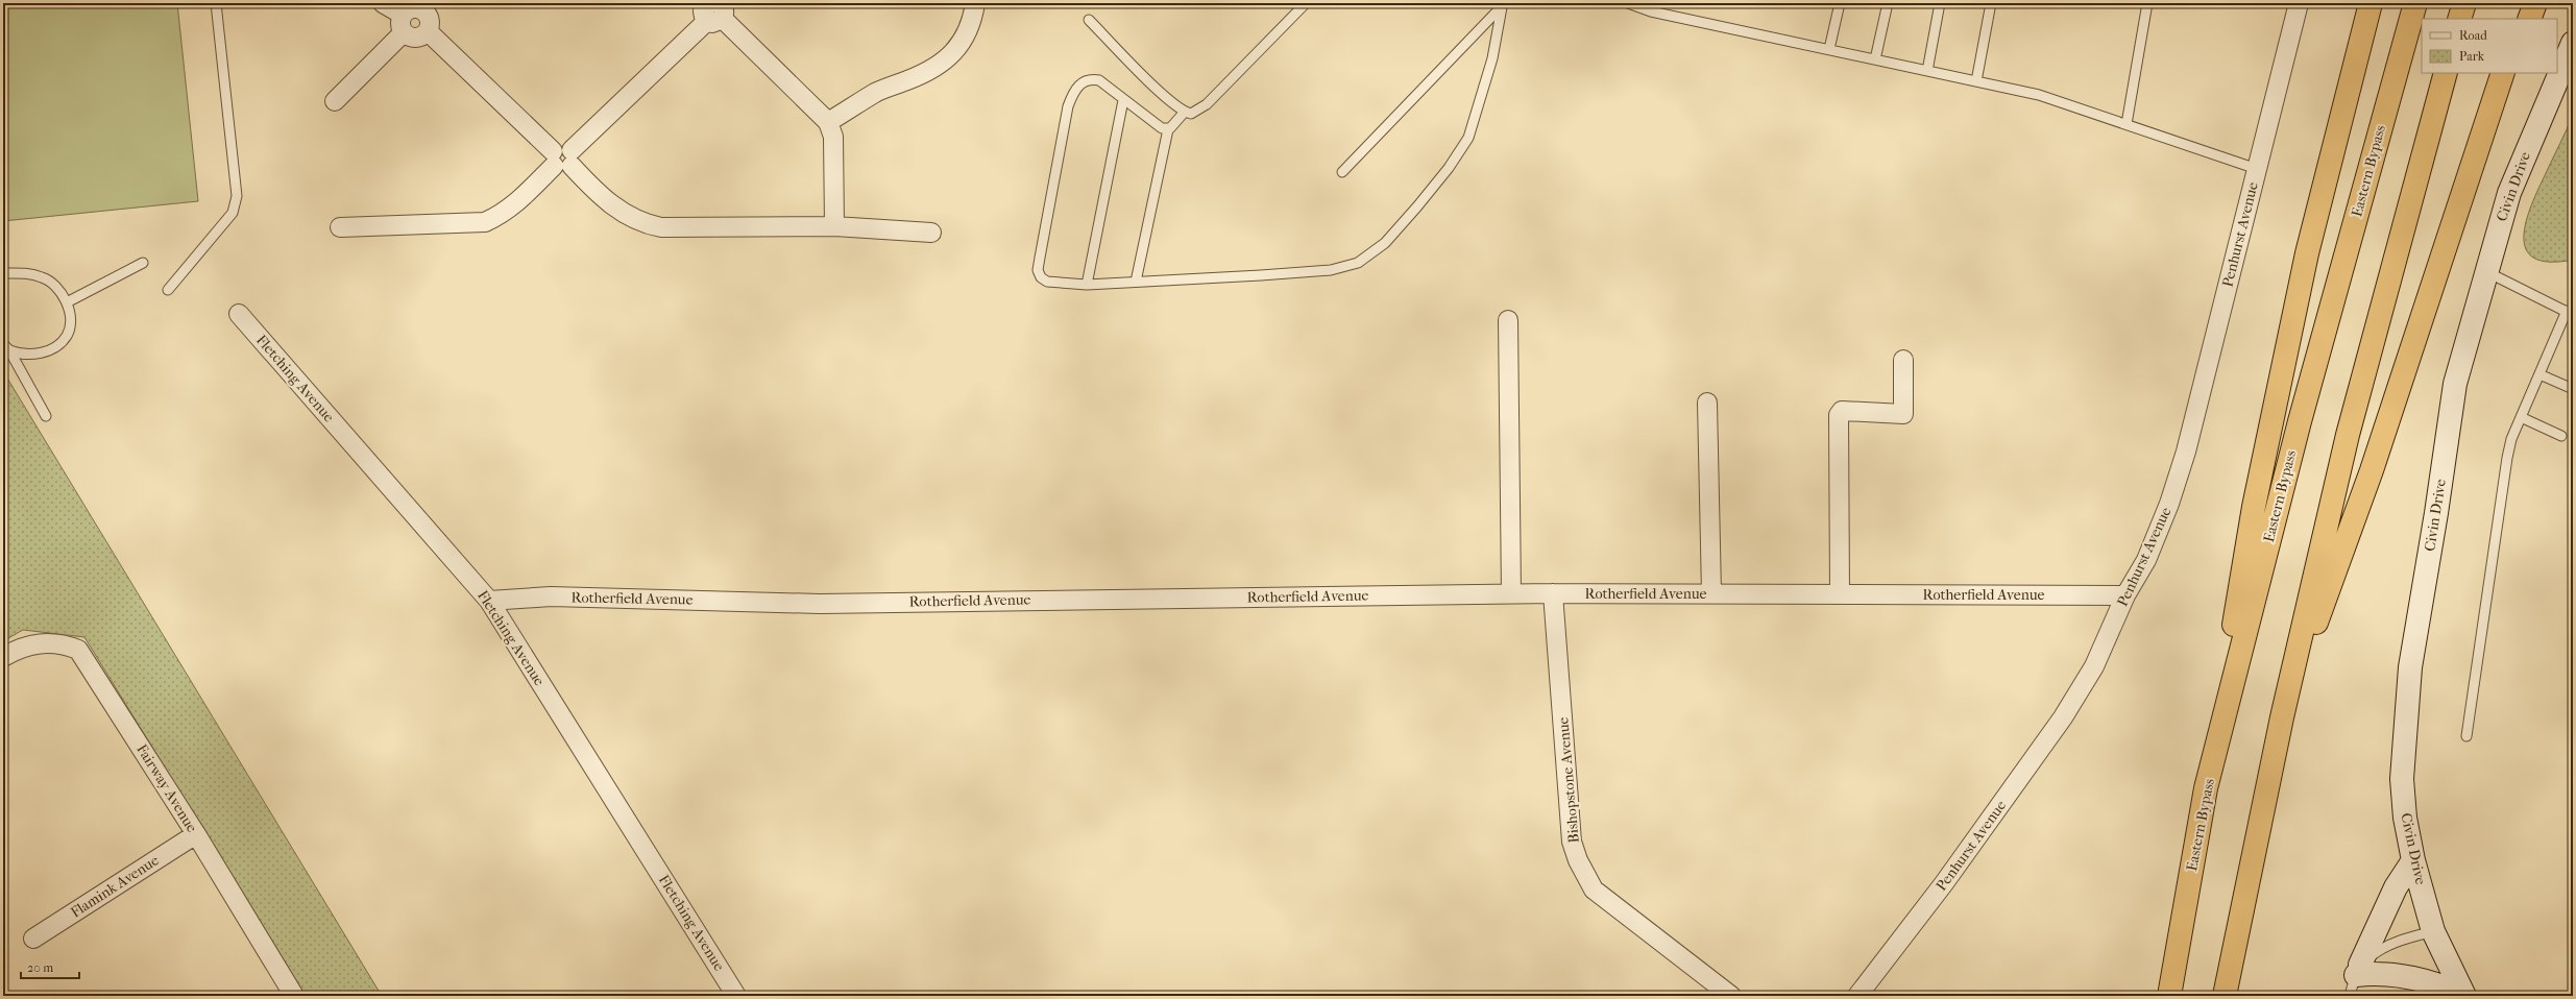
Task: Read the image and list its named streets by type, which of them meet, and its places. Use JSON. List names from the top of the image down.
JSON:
{
  "streets": {
    "highway": ["Eastern Bypass"],
    "main road": ["Civin Drive"],
    "street": [
      "Penhurst Avenue",
      "Fletching Avenue",
      "Rotherfield Avenue",
      "Bishopstone Avenue",
      "Fairway Avenue",
      "Flamink Avenue"
    ]
  },
  "crossings": [
    ["Penhurst Avenue", "Rotherfield Avenue"],
    ["Fletching Avenue", "Rotherfield Avenue"],
    ["Rotherfield Avenue", "Bishopstone Avenue"],
    ["Fairway Avenue", "Flamink Avenue"]
  ],
  "legend": ["Road", "Park"],
  "scale_bar": "20 m"
}
